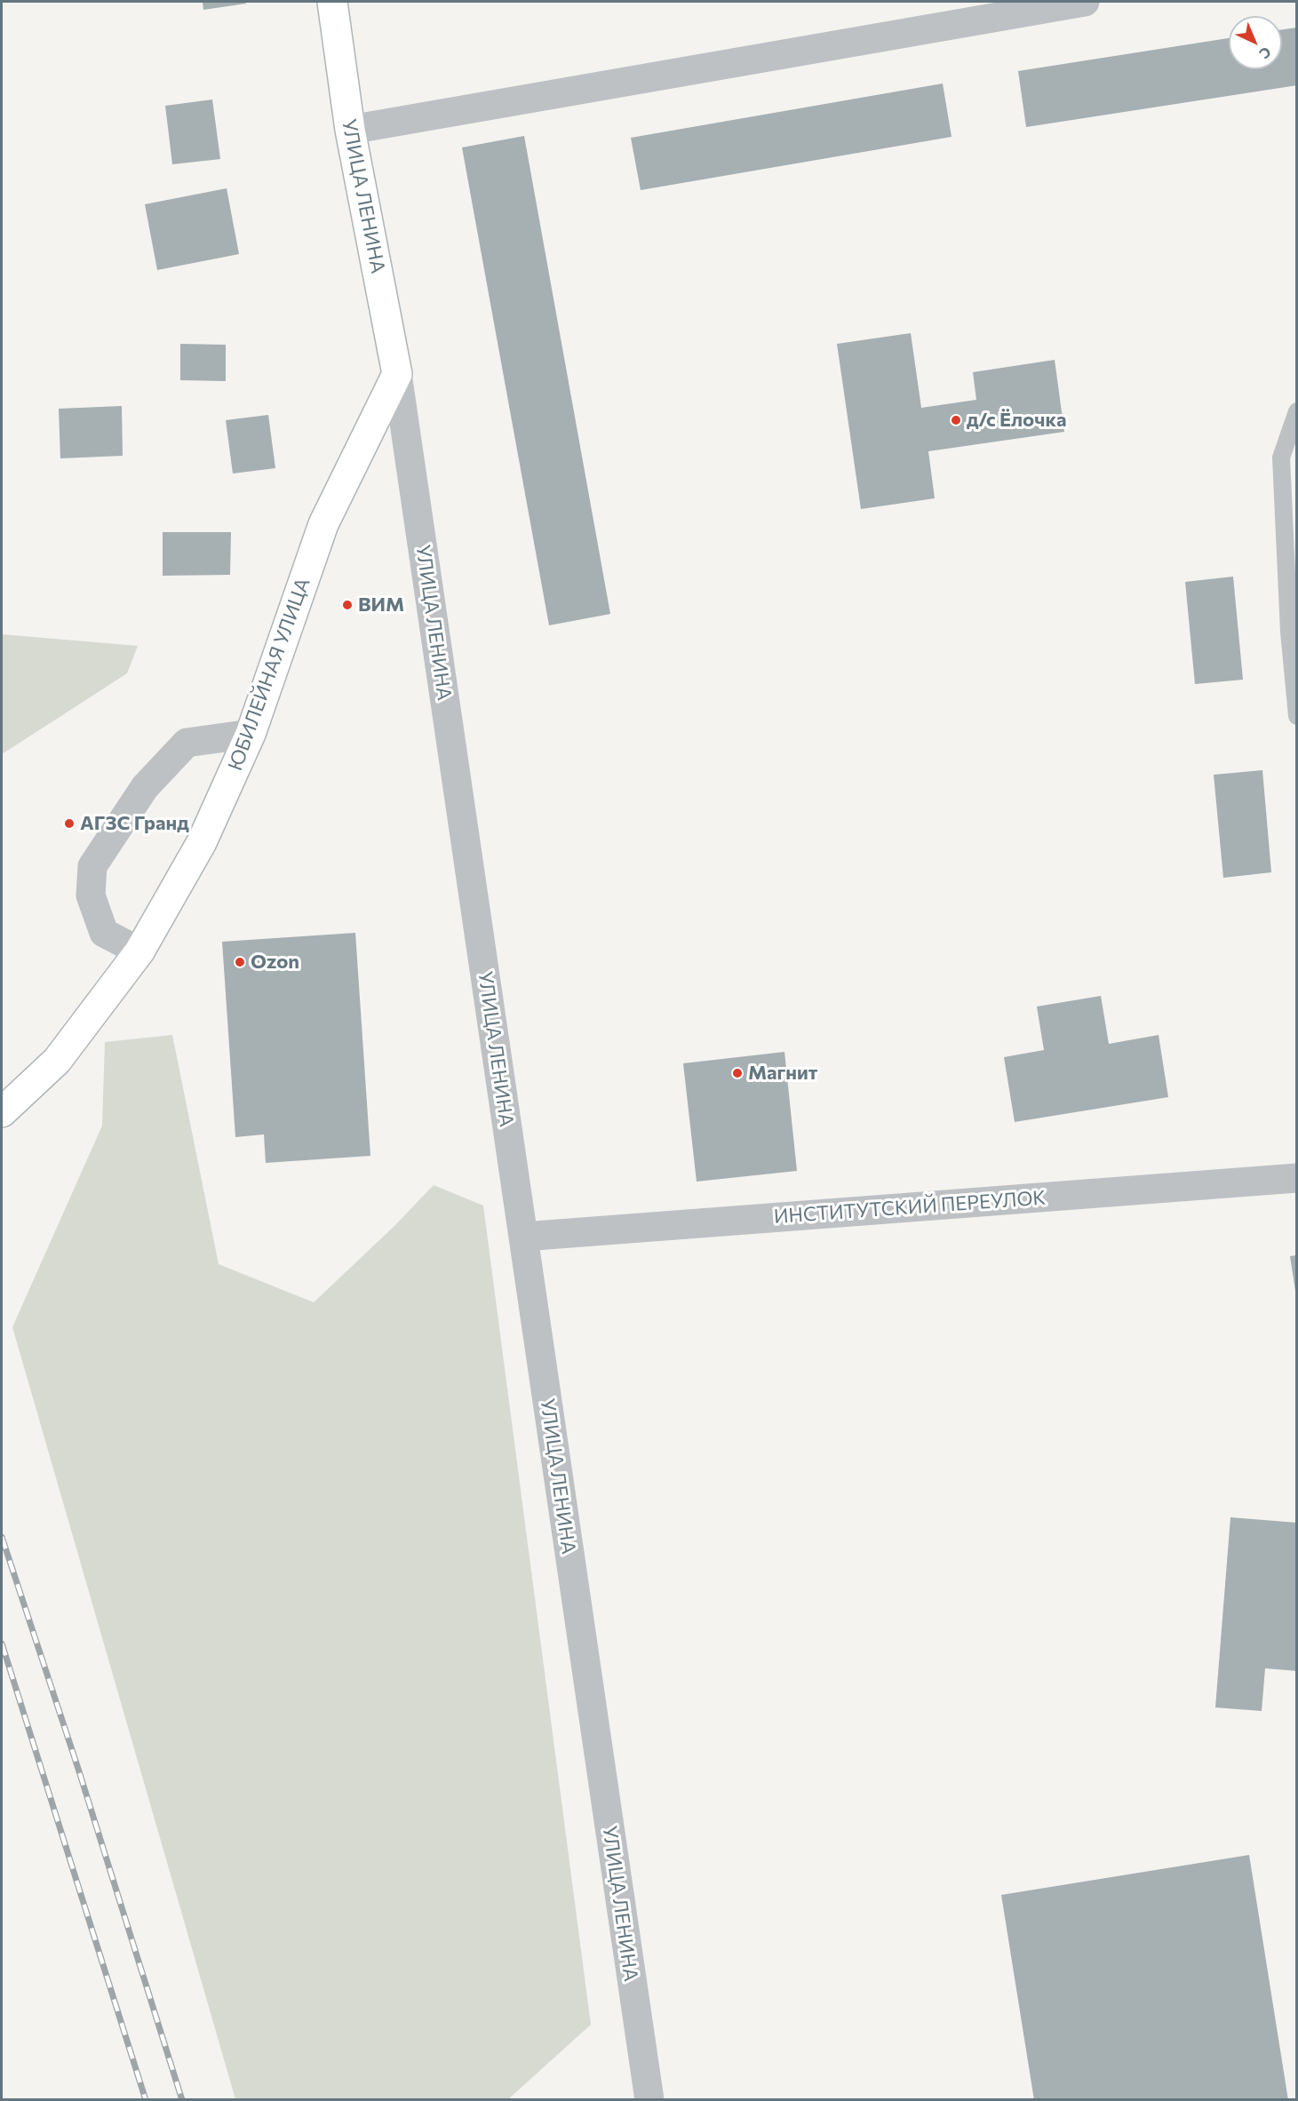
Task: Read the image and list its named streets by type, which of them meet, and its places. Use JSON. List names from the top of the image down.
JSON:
{
  "streets": {
    "main road": ["УЛИЦА ЛЕНИНА", "ЮБИЛЕЙНАЯ УЛИЦА"],
    "street": ["ИНСТИТУТСКИЙ ПЕРЕУЛОК"]
  },
  "crossings": [
    ["УЛИЦА ЛЕНИНА", "ЮБИЛЕЙНАЯ УЛИЦА"],
    ["УЛИЦА ЛЕНИНА", "ИНСТИТУТСКИЙ ПЕРЕУЛОК"]
  ],
  "places": [
    "д/с Ёлочка",
    "ВИМ",
    "АГЗС Гранд",
    "Ozon",
    "Магнит"
  ],
  "north": "bottom right"
}
